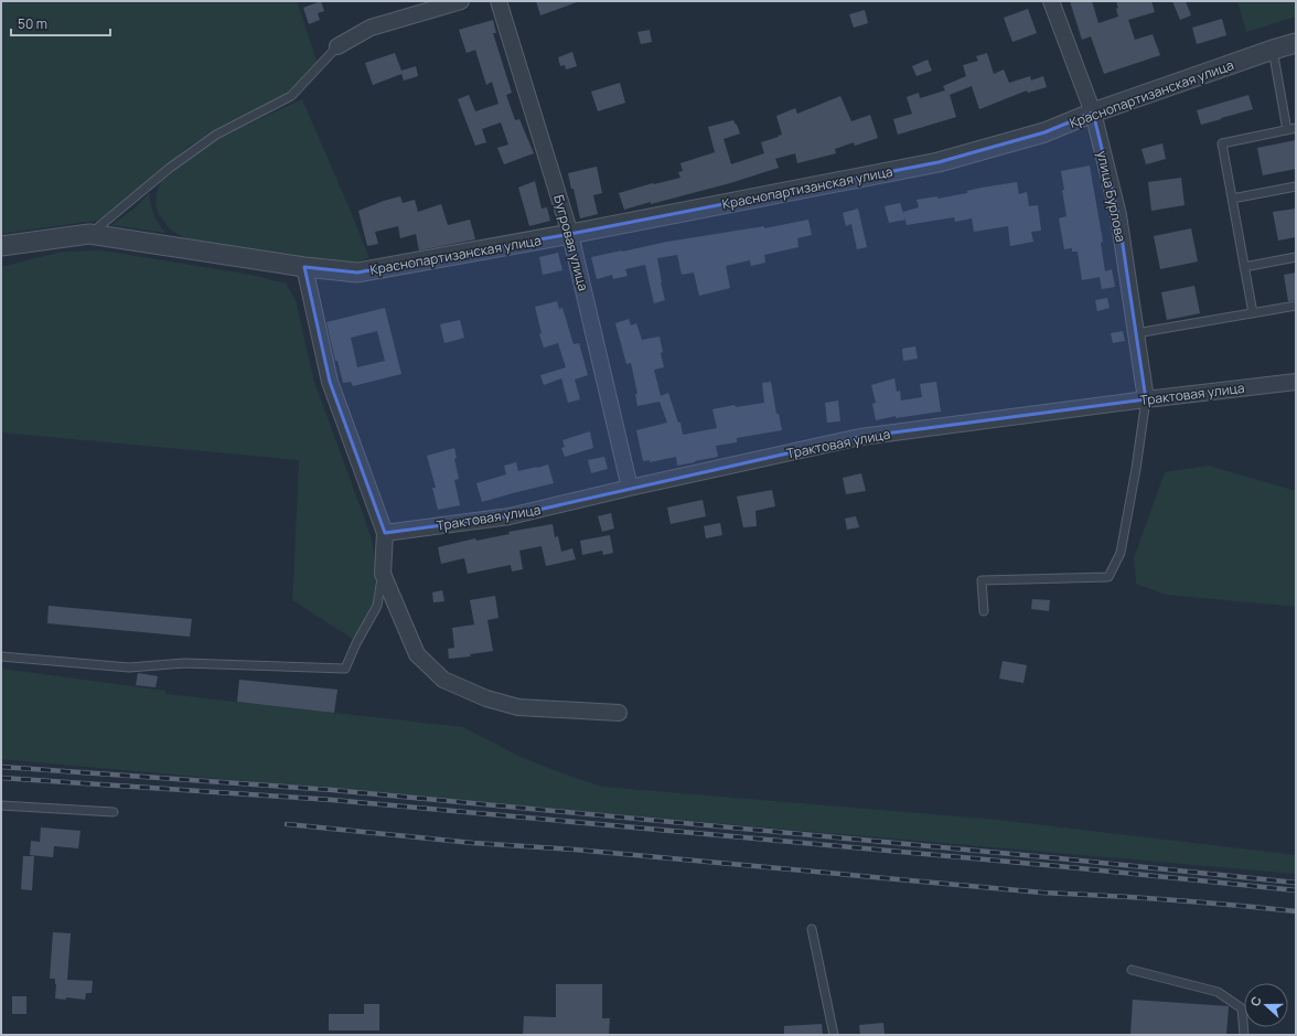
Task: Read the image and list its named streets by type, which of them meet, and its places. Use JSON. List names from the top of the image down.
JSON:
{
  "streets": {
    "street": [
      "Краснопартизанская улица",
      "улица Бурлова",
      "Бугровая улица",
      "Трактовая улица"
    ]
  },
  "crossings": [
    ["Краснопартизанская улица", "улица Бурлова"],
    ["Краснопартизанская улица", "Бугровая улица"],
    ["улица Бурлова", "Трактовая улица"],
    ["Бугровая улица", "Трактовая улица"]
  ],
  "scale_bar": "50 m",
  "north": "left"
}
